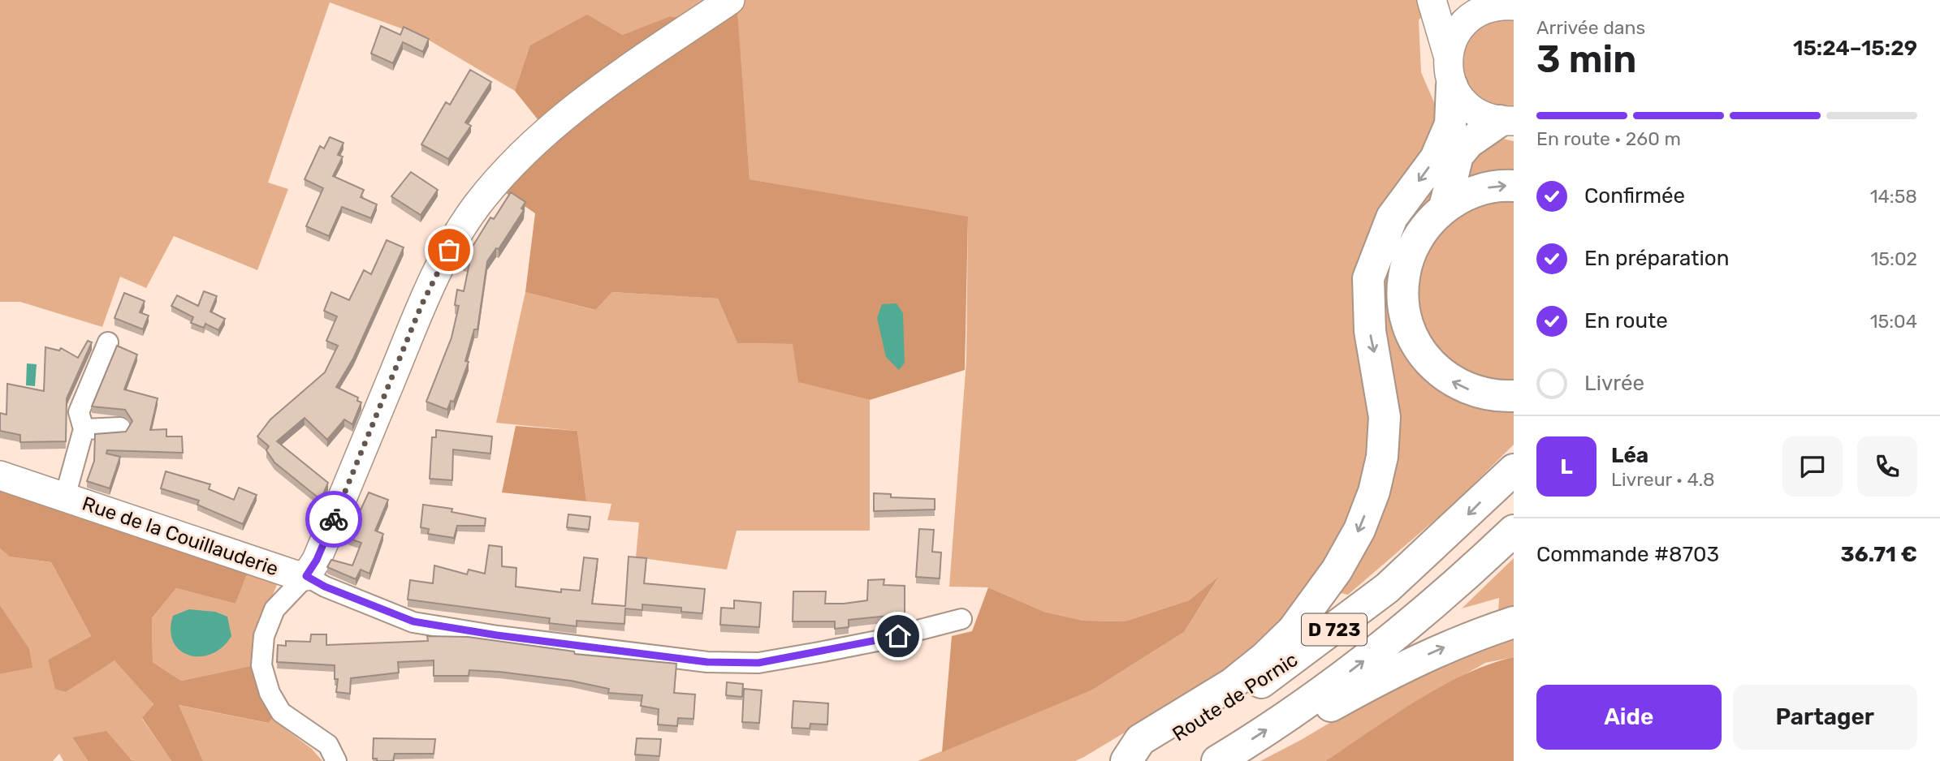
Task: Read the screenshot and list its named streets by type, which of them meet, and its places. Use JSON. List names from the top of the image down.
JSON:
{
  "streets": {
    "highway": ["D 723", "Route de Pornic"],
    "street": ["Rue de la Couillauderie"]
  },
  "page": {
    "heading": ["3 min", "Arrivée dans", "15:24–15:29"],
    "panel": [
      "Léa",
      "Livreur · 4.8",
      "Commande #8703",
      "36.71 €"
    ],
    "bar": "En route · 260 m",
    "list": [
      ["Confirmée", "14:58"],
      ["En préparation", "15:02"],
      ["En route", "15:04"],
      "Livrée"
    ],
    "round": "L",
    "buttons": ["Aide", "Partager"]
  }
}
